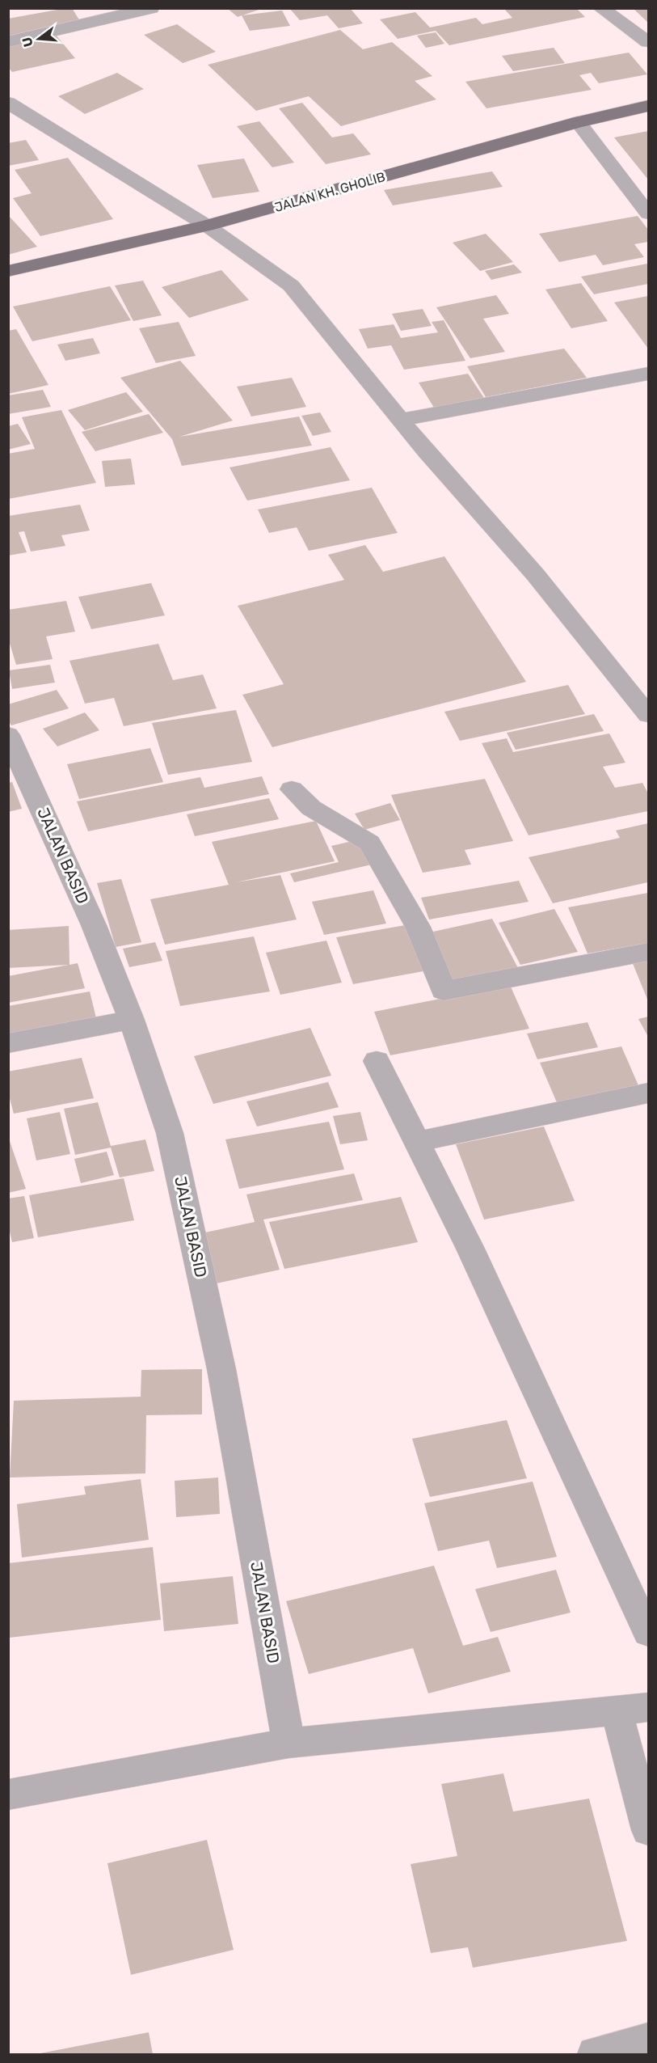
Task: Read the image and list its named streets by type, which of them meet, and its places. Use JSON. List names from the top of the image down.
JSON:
{
  "streets": {
    "main road": ["JALAN KH. GHOLIB"],
    "street": ["JALAN BASID"]
  },
  "north": "left"
}
